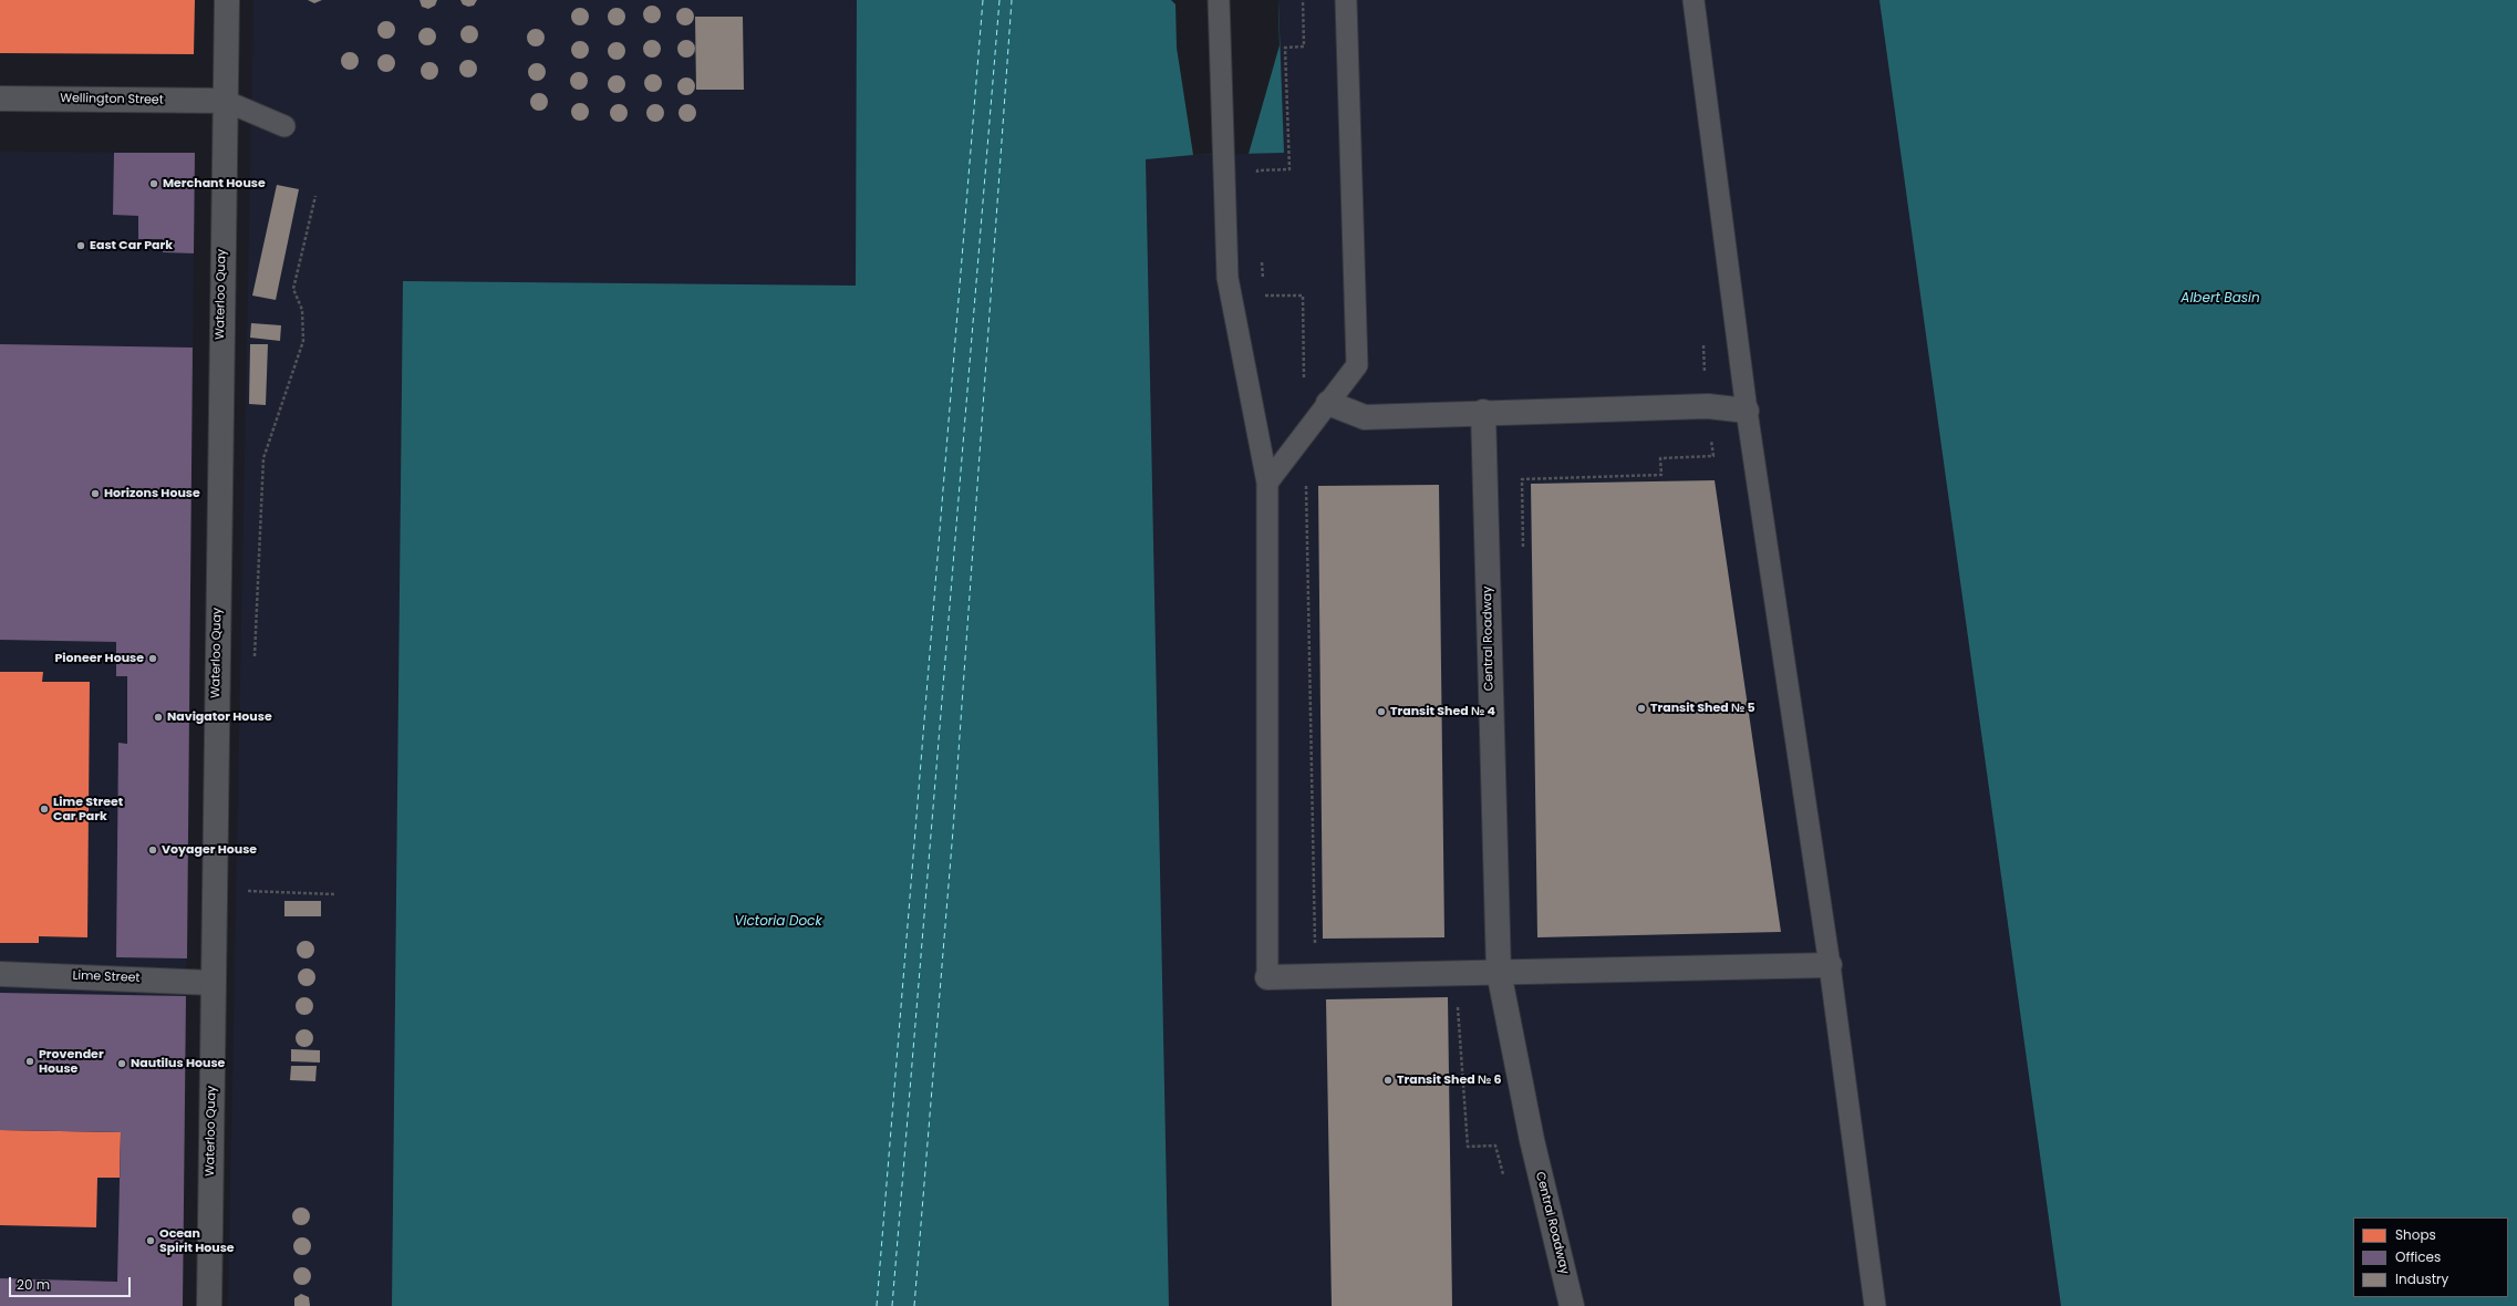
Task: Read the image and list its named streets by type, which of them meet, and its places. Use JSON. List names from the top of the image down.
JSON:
{
  "streets": {
    "street": [
      "Wellington Street",
      "Waterloo Quay",
      "Central Roadway",
      "Lime Street"
    ]
  },
  "crossings": [
    ["Wellington Street", "Waterloo Quay"],
    ["Waterloo Quay", "Lime Street"]
  ],
  "water": ["Albert Basin", "Victoria Dock"],
  "places": [
    "Merchant House",
    "East Car Park",
    "Horizons House",
    "Pioneer House",
    "Transit Shed № 5",
    "Transit Shed № 4",
    "Navigator House",
    "Lime Street Car Park",
    "Voyager House",
    "Provender House",
    "Nautilus House",
    "Transit Shed № 6",
    "Ocean Spirit House"
  ],
  "legend": ["Shops", "Offices", "Industry"],
  "scale_bar": "20 m"
}
